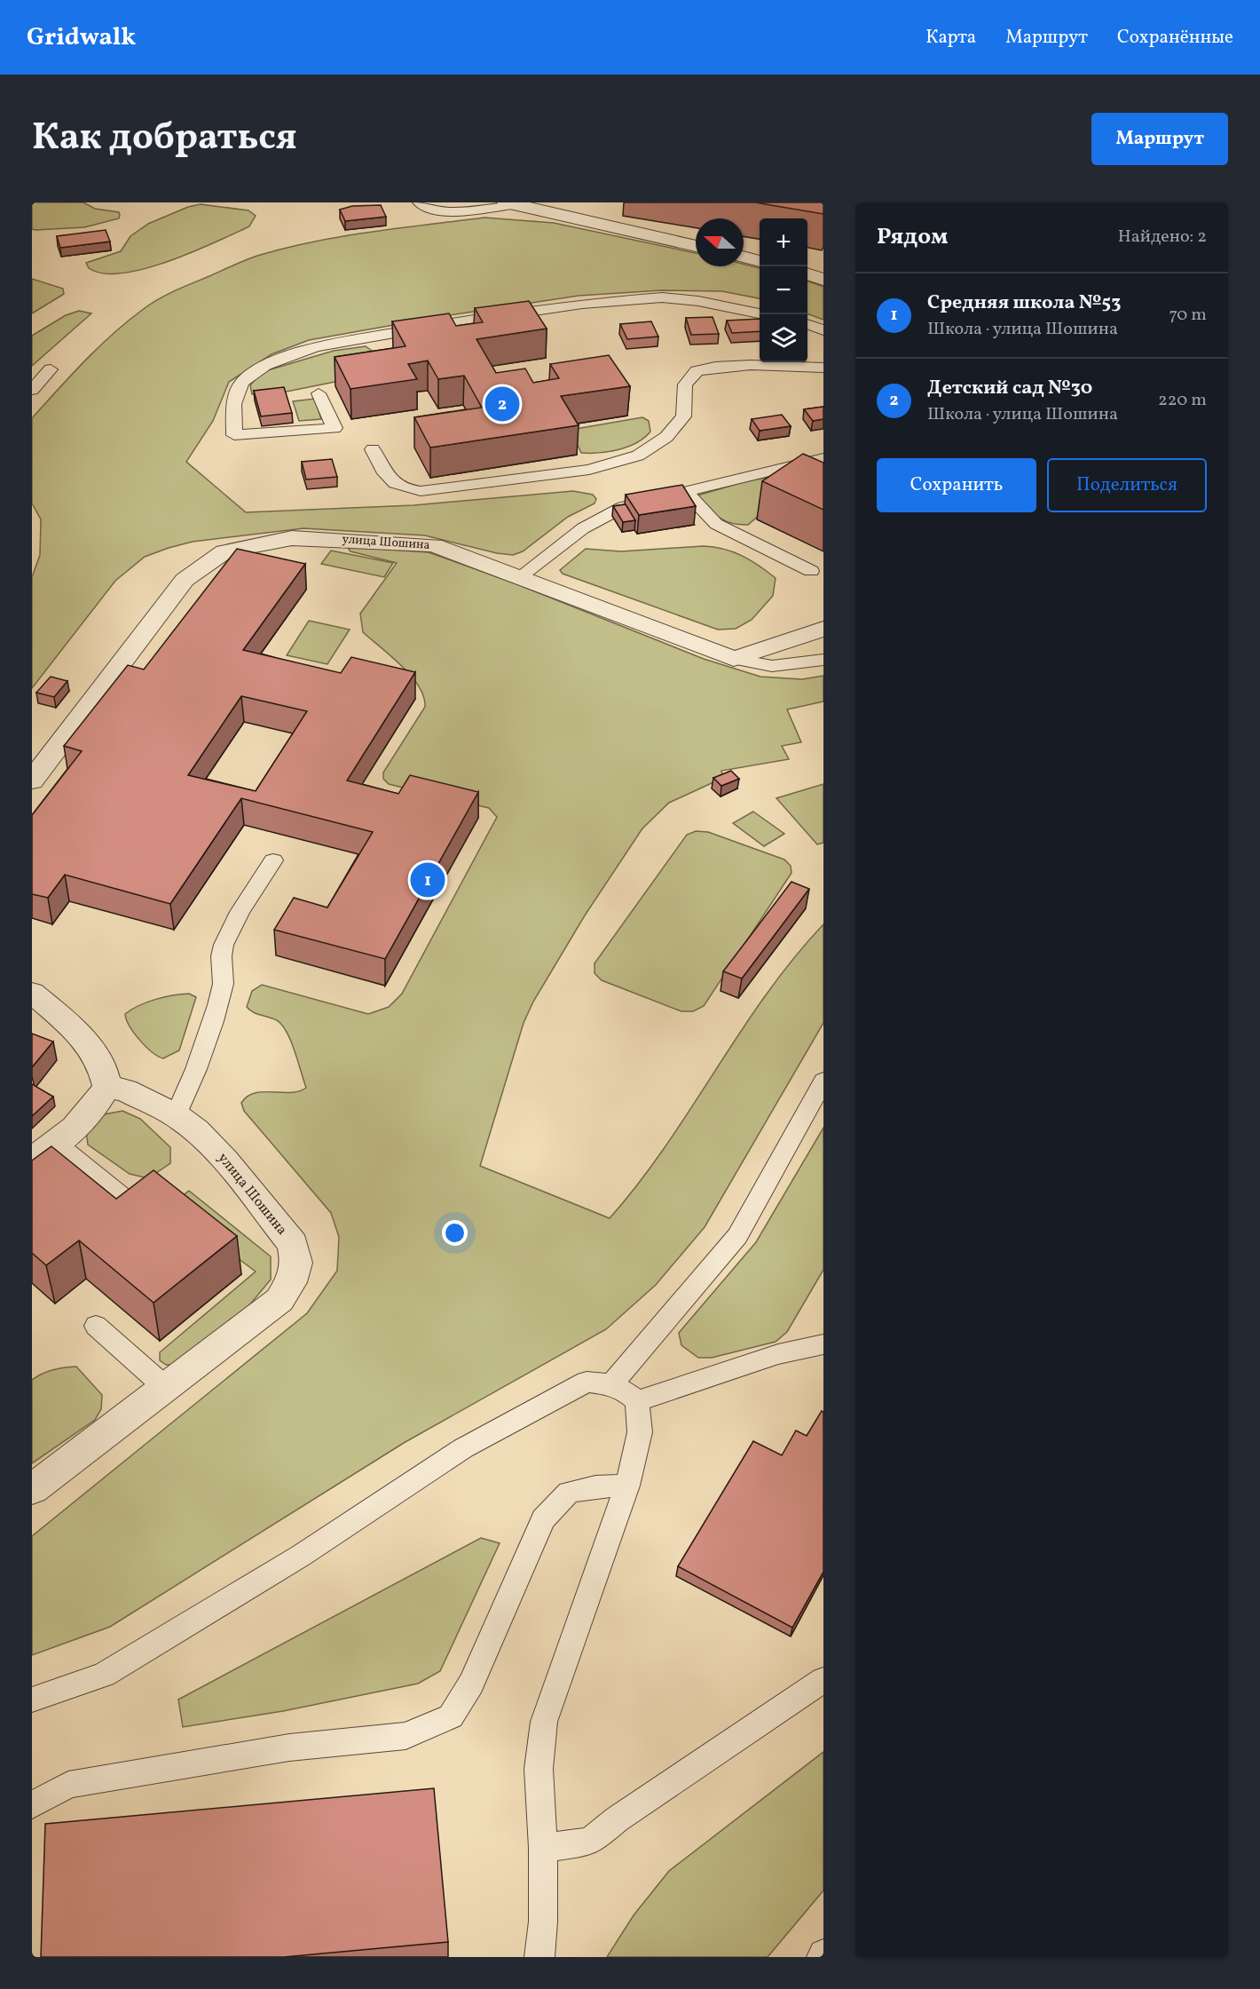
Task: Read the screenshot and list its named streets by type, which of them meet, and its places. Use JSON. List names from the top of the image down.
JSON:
{
  "streets": {
    "street": ["улица Шошина"]
  },
  "north": "left",
  "page": {
    "header": "Gridwalk",
    "nav": ["Карта", "Маршрут", "Сохранённые"],
    "title": "Как добраться",
    "buttons": [
      "Маршрут",
      ["Сохранить", "Поделиться"]
    ],
    "heading": ["Рядом", "Найдено: 2"],
    "map_buttons": ["+", "−"],
    "list": [
      {
        "mark": "1",
        "name": "Средняя школа №53",
        "note": "Школа · улица Шошина",
        "value": "70 m"
      },
      {
        "mark": "2",
        "name": "Детский сад №30",
        "note": "Школа · улица Шошина",
        "value": "220 m"
      }
    ],
    "pins": ["2", "1"]
  }
}
